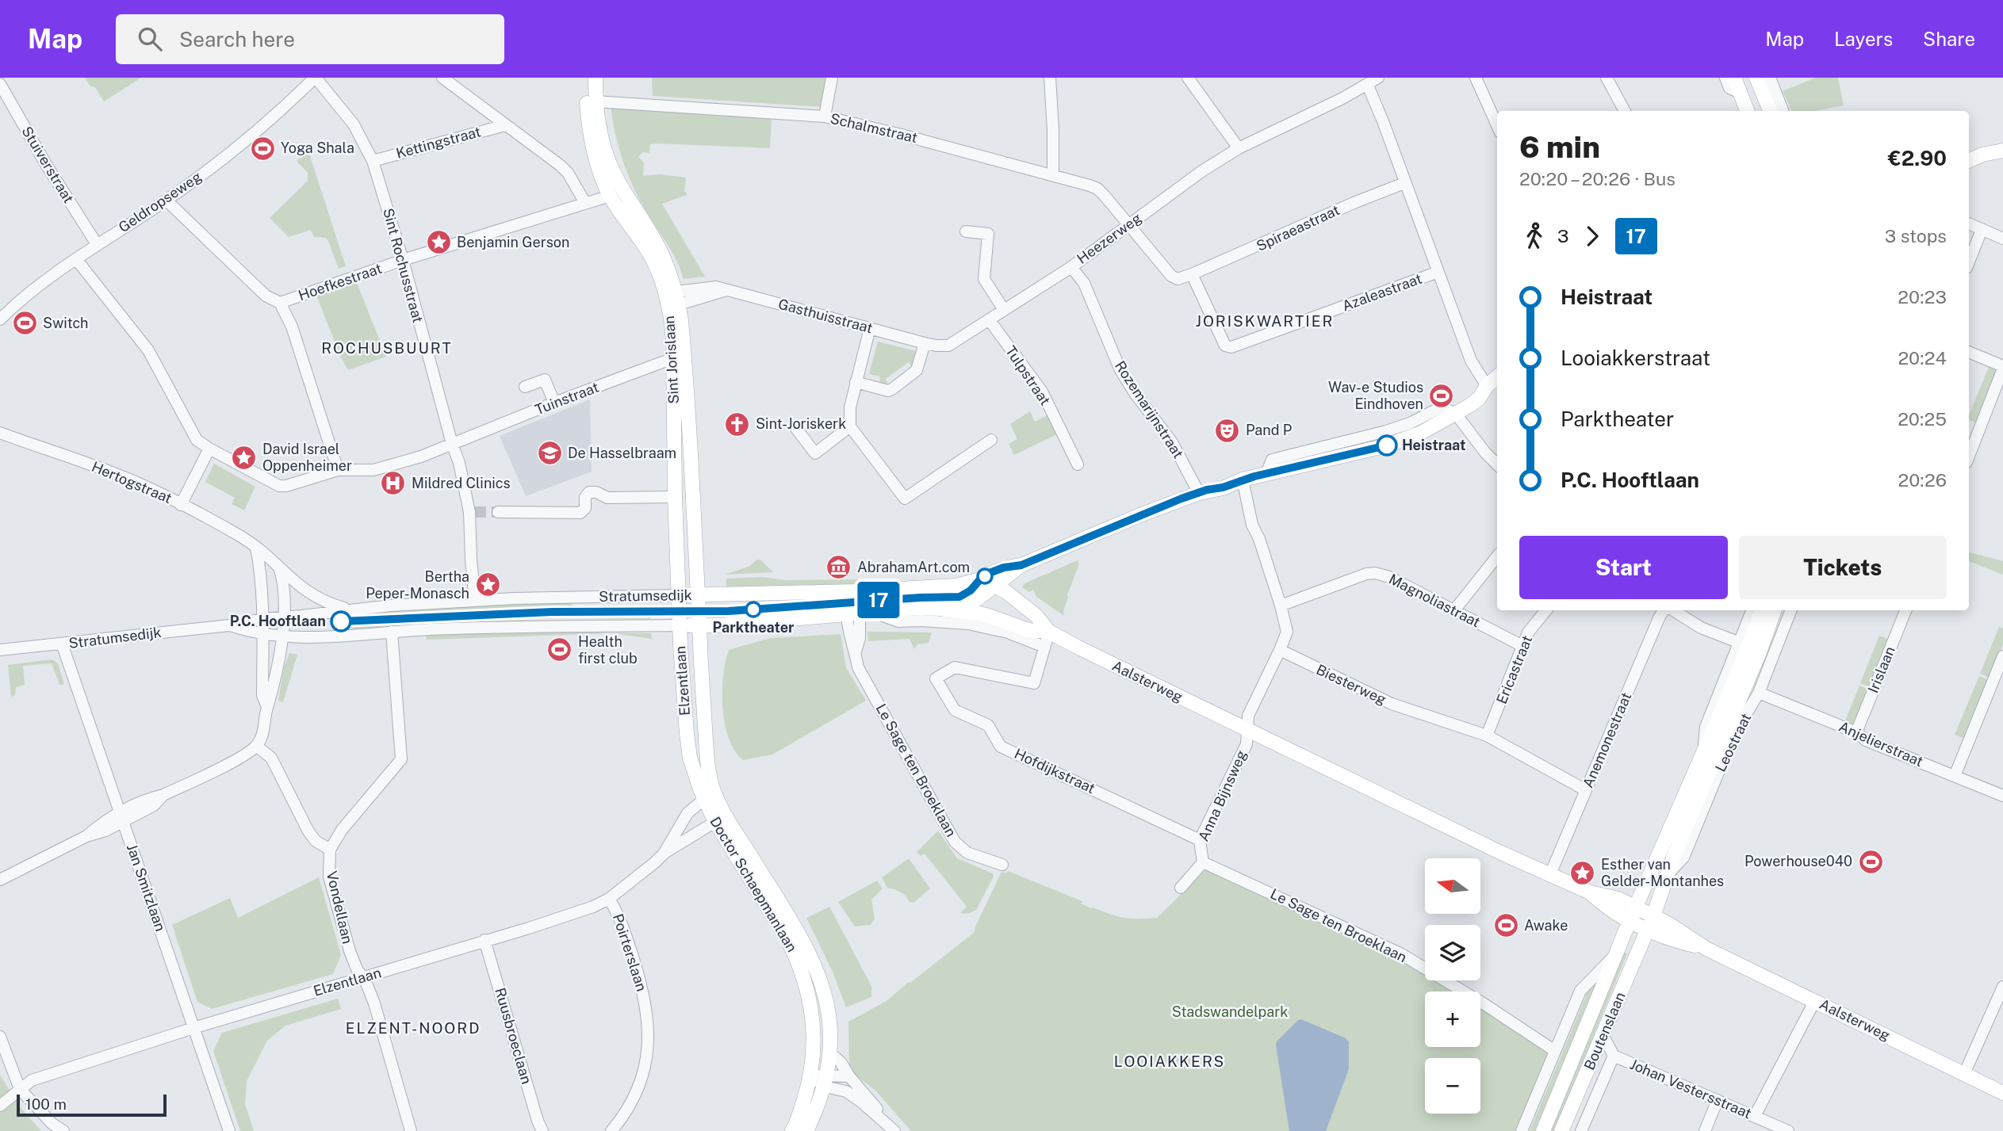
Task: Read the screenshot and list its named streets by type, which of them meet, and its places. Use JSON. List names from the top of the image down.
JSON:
{
  "streets": {
    "main road": [
      "Sint Jorislaan",
      "Stratumsedijk",
      "Elzentlaan",
      "Aalsterweg",
      "Leostraat",
      "Doctor Schaepmanlaan",
      "Boutenslaan"
    ],
    "street": [
      "Schalmstraat",
      "Kettingstraat",
      "Stuiverstraat",
      "Geldropseweg",
      "Spiraeastraat",
      "Heezerweg",
      "Sint Rochusstraat",
      "Hoefkestraat",
      "Azaleastraat",
      "Gasthuisstraat",
      "Tulpstraat",
      "Tuinstraat",
      "Rozemarijnstraat",
      "Hertogstraat",
      "Magnoliastraat",
      "Ericastraat",
      "Irislaan",
      "Biesterweg",
      "Anemonestraat",
      "Anjelierstraat",
      "Le Sage ten Broeklaan",
      "Hofdijkstraat",
      "Anna Bijnsweg",
      "Jan Smitzlaan",
      "Vondellaan",
      "Poirterslaan",
      "Ruusbroeclaan",
      "Johan Vestersstraat"
    ]
  },
  "crossings": [
    ["Schalmstraat", "Spiraeastraat"],
    ["Schalmstraat", "Heezerweg"],
    ["Schalmstraat", "Azaleastraat"],
    ["Schalmstraat", "Sint Jorislaan"],
    ["Kettingstraat", "Sint Rochusstraat"],
    ["Stuiverstraat", "Geldropseweg"],
    ["Geldropseweg", "Sint Rochusstraat"],
    ["Geldropseweg", "Hoefkestraat"],
    ["Geldropseweg", "Tuinstraat"],
    ["Spiraeastraat", "Azaleastraat"],
    ["Heezerweg", "Gasthuisstraat"],
    ["Heezerweg", "Tulpstraat"],
    ["Heezerweg", "Rozemarijnstraat"],
    ["Sint Rochusstraat", "Hoefkestraat"],
    ["Sint Rochusstraat", "Tuinstraat"],
    ["Sint Rochusstraat", "Stratumsedijk"],
    ["Hoefkestraat", "Sint Jorislaan"],
    ["Gasthuisstraat", "Sint Jorislaan"],
    ["Sint Jorislaan", "Tuinstraat"],
    ["Sint Jorislaan", "Stratumsedijk"],
    ["Sint Jorislaan", "Elzentlaan"],
    ["Hertogstraat", "Stratumsedijk"],
    ["Stratumsedijk", "Elzentlaan"],
    ["Stratumsedijk", "Aalsterweg"],
    ["Stratumsedijk", "Le Sage ten Broeklaan"],
    ["Stratumsedijk", "Jan Smitzlaan"],
    ["Magnoliastraat", "Ericastraat"],
    ["Ericastraat", "Biesterweg"],
    ["Irislaan", "Anjelierstraat"],
    ["Elzentlaan", "Doctor Schaepmanlaan"],
    ["Elzentlaan", "Jan Smitzlaan"],
    ["Elzentlaan", "Vondellaan"],
    ["Elzentlaan", "Poirterslaan"],
    ["Elzentlaan", "Ruusbroeclaan"],
    ["Aalsterweg", "Anemonestraat"],
    ["Aalsterweg", "Leostraat"],
    ["Aalsterweg", "Anna Bijnsweg"],
    ["Aalsterweg", "Boutenslaan"],
    ["Biesterweg", "Anemonestraat"],
    ["Biesterweg", "Anna Bijnsweg"],
    ["Leostraat", "Anjelierstraat"],
    ["Leostraat", "Boutenslaan"],
    ["Le Sage ten Broeklaan", "Anna Bijnsweg"],
    ["Le Sage ten Broeklaan", "Boutenslaan"],
    ["Hofdijkstraat", "Anna Bijnsweg"],
    ["Boutenslaan", "Johan Vestersstraat"]
  ],
  "districts": [
    "JORISKWARTIER",
    "ROCHUSBUURT",
    "ELZENT-NOORD",
    "LOOIAKKERS"
  ],
  "parks": ["Stadswandelpark"],
  "places": {
    "sports": [
      "Yoga Shala",
      "Switch",
      "Wav-e Studios Eindhoven",
      "Health first club",
      "Powerhouse040",
      "Awake"
    ],
    "place": [
      "Benjamin Gerson",
      "David Israel Oppenheimer",
      "Bertha Peper-Monasch",
      "Esther van Gelder-Montanhes"
    ],
    "church": ["Sint-Joriskerk"],
    "theatre": ["Pand P"],
    "other": ["Heistraat", "Parktheater", "P.C. Hooftlaan"],
    "school or university": ["De Hasselbraam"],
    "hospital": ["Mildred Clinics"],
    "museum": ["AbrahamArt.com"]
  },
  "lines": ["bus line 17"],
  "scale_bar": "100 m",
  "north": "left",
  "page": {
    "header": "Map",
    "search": "Search here",
    "nav": ["Map", "Layers", "Share"],
    "on_map": "17",
    "heading": ["6 min", "20:20 – 20:26 · Bus", "€2.90"],
    "legs": ["3", "17", "3 stops"],
    "list": [
      {
        "name": "Heistraat",
        "value": "20:23"
      },
      {
        "name": "Looiakkerstraat",
        "value": "20:24"
      },
      {
        "name": "Parktheater",
        "value": "20:25"
      },
      {
        "name": "P.C. Hooftlaan",
        "value": "20:26"
      }
    ],
    "buttons": ["Start", "Tickets"],
    "map_buttons": ["+", "−"],
    "scale": "100 m"
  }
}
